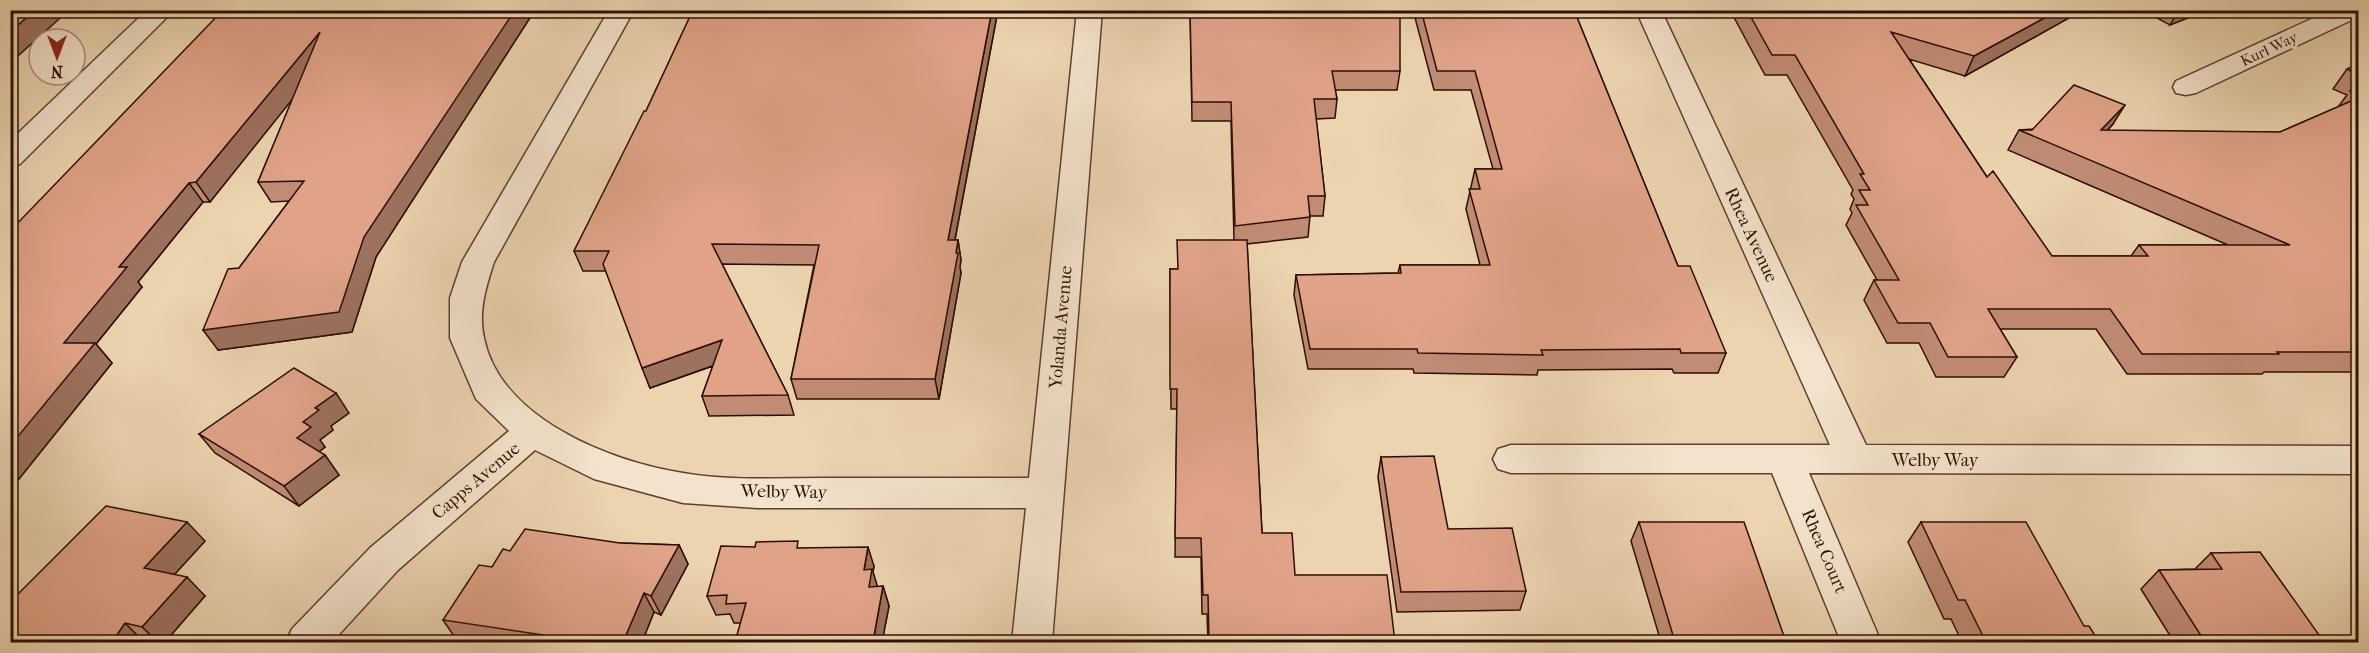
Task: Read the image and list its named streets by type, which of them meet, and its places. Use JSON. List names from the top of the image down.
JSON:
{
  "streets": {
    "street": [
      "Kurl Way",
      "Rhea Avenue",
      "Yolanda Avenue",
      "Welby Way",
      "Capps Avenue",
      "Rhea Court"
    ]
  },
  "crossings": [
    ["Rhea Avenue", "Welby Way"],
    ["Yolanda Avenue", "Welby Way"],
    ["Welby Way", "Capps Avenue"],
    ["Welby Way", "Rhea Court"]
  ],
  "north": "bottom"
}
